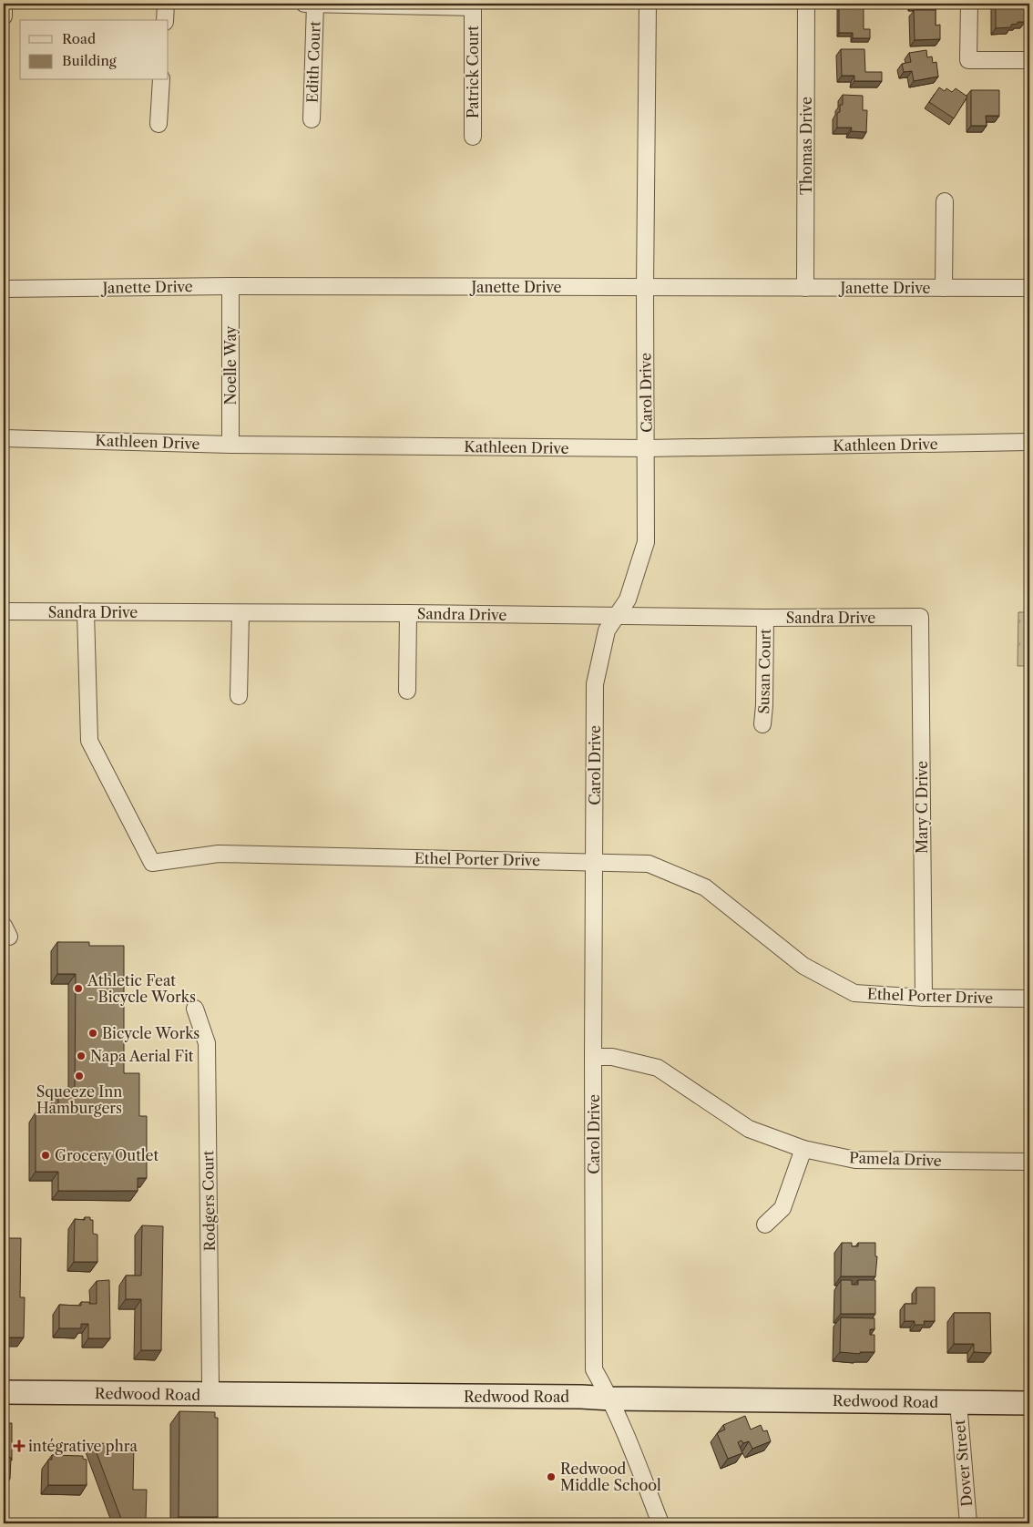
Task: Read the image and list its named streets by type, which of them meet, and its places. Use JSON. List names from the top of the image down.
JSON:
{
  "streets": {
    "main road": ["Redwood Road"],
    "street": [
      "Edith Court",
      "Patrick Court",
      "Thomas Drive",
      "Janette Drive",
      "Noelle Way",
      "Carol Drive",
      "Kathleen Drive",
      "Sandra Drive",
      "Susan Court",
      "Mary C Drive",
      "Ethel Porter Drive",
      "Pamela Drive",
      "Rodgers Court",
      "Dover Street"
    ]
  },
  "crossings": [
    ["Thomas Drive", "Janette Drive"],
    ["Janette Drive", "Noelle Way"],
    ["Janette Drive", "Carol Drive"],
    ["Noelle Way", "Kathleen Drive"],
    ["Carol Drive", "Kathleen Drive"],
    ["Carol Drive", "Sandra Drive"],
    ["Carol Drive", "Ethel Porter Drive"],
    ["Carol Drive", "Pamela Drive"],
    ["Carol Drive", "Redwood Road"],
    ["Sandra Drive", "Susan Court"],
    ["Sandra Drive", "Mary C Drive"],
    ["Sandra Drive", "Ethel Porter Drive"],
    ["Mary C Drive", "Ethel Porter Drive"],
    ["Rodgers Court", "Redwood Road"],
    ["Redwood Road", "Dover Street"]
  ],
  "places": {
    "other": [
      "Athletic Feat - Bicycle Works",
      "Bicycle Works",
      "Napa Aerial Fit",
      "Squeeze Inn Hamburgers",
      "Grocery Outlet",
      "Redwood Middle School"
    ],
    "health": ["intégrative phra"]
  },
  "legend": ["Road", "Building"]
}
